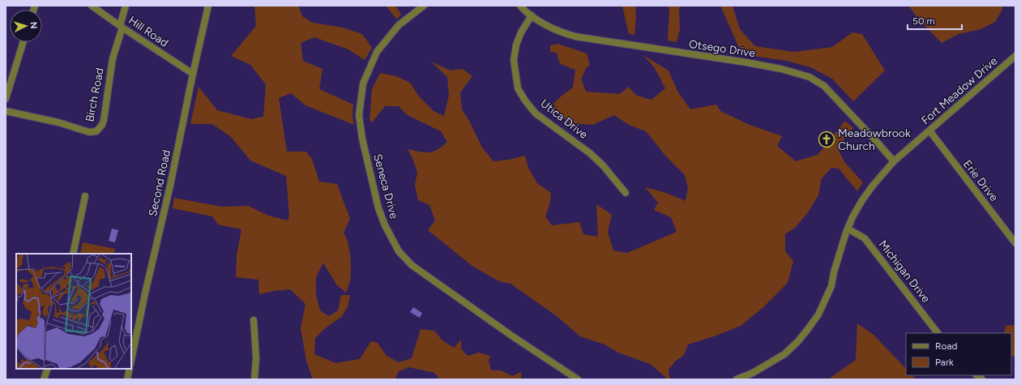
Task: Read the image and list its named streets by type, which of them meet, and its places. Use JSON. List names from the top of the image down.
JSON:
{
  "streets": {
    "street": [
      "Hill Road",
      "Otsego Drive",
      "Fort Meadow Drive",
      "Birch Road",
      "Utica Drive",
      "Erie Drive",
      "Second Road",
      "Seneca Drive",
      "Michigan Drive"
    ]
  },
  "crossings": [
    ["Hill Road", "Birch Road"],
    ["Hill Road", "Second Road"],
    ["Otsego Drive", "Fort Meadow Drive"],
    ["Otsego Drive", "Utica Drive"],
    ["Fort Meadow Drive", "Erie Drive"],
    ["Fort Meadow Drive", "Michigan Drive"]
  ],
  "places": {
    "church": ["Meadowbrook Church"]
  },
  "legend": ["Road", "Park"],
  "scale_bar": "50 m",
  "north": "right"
}
